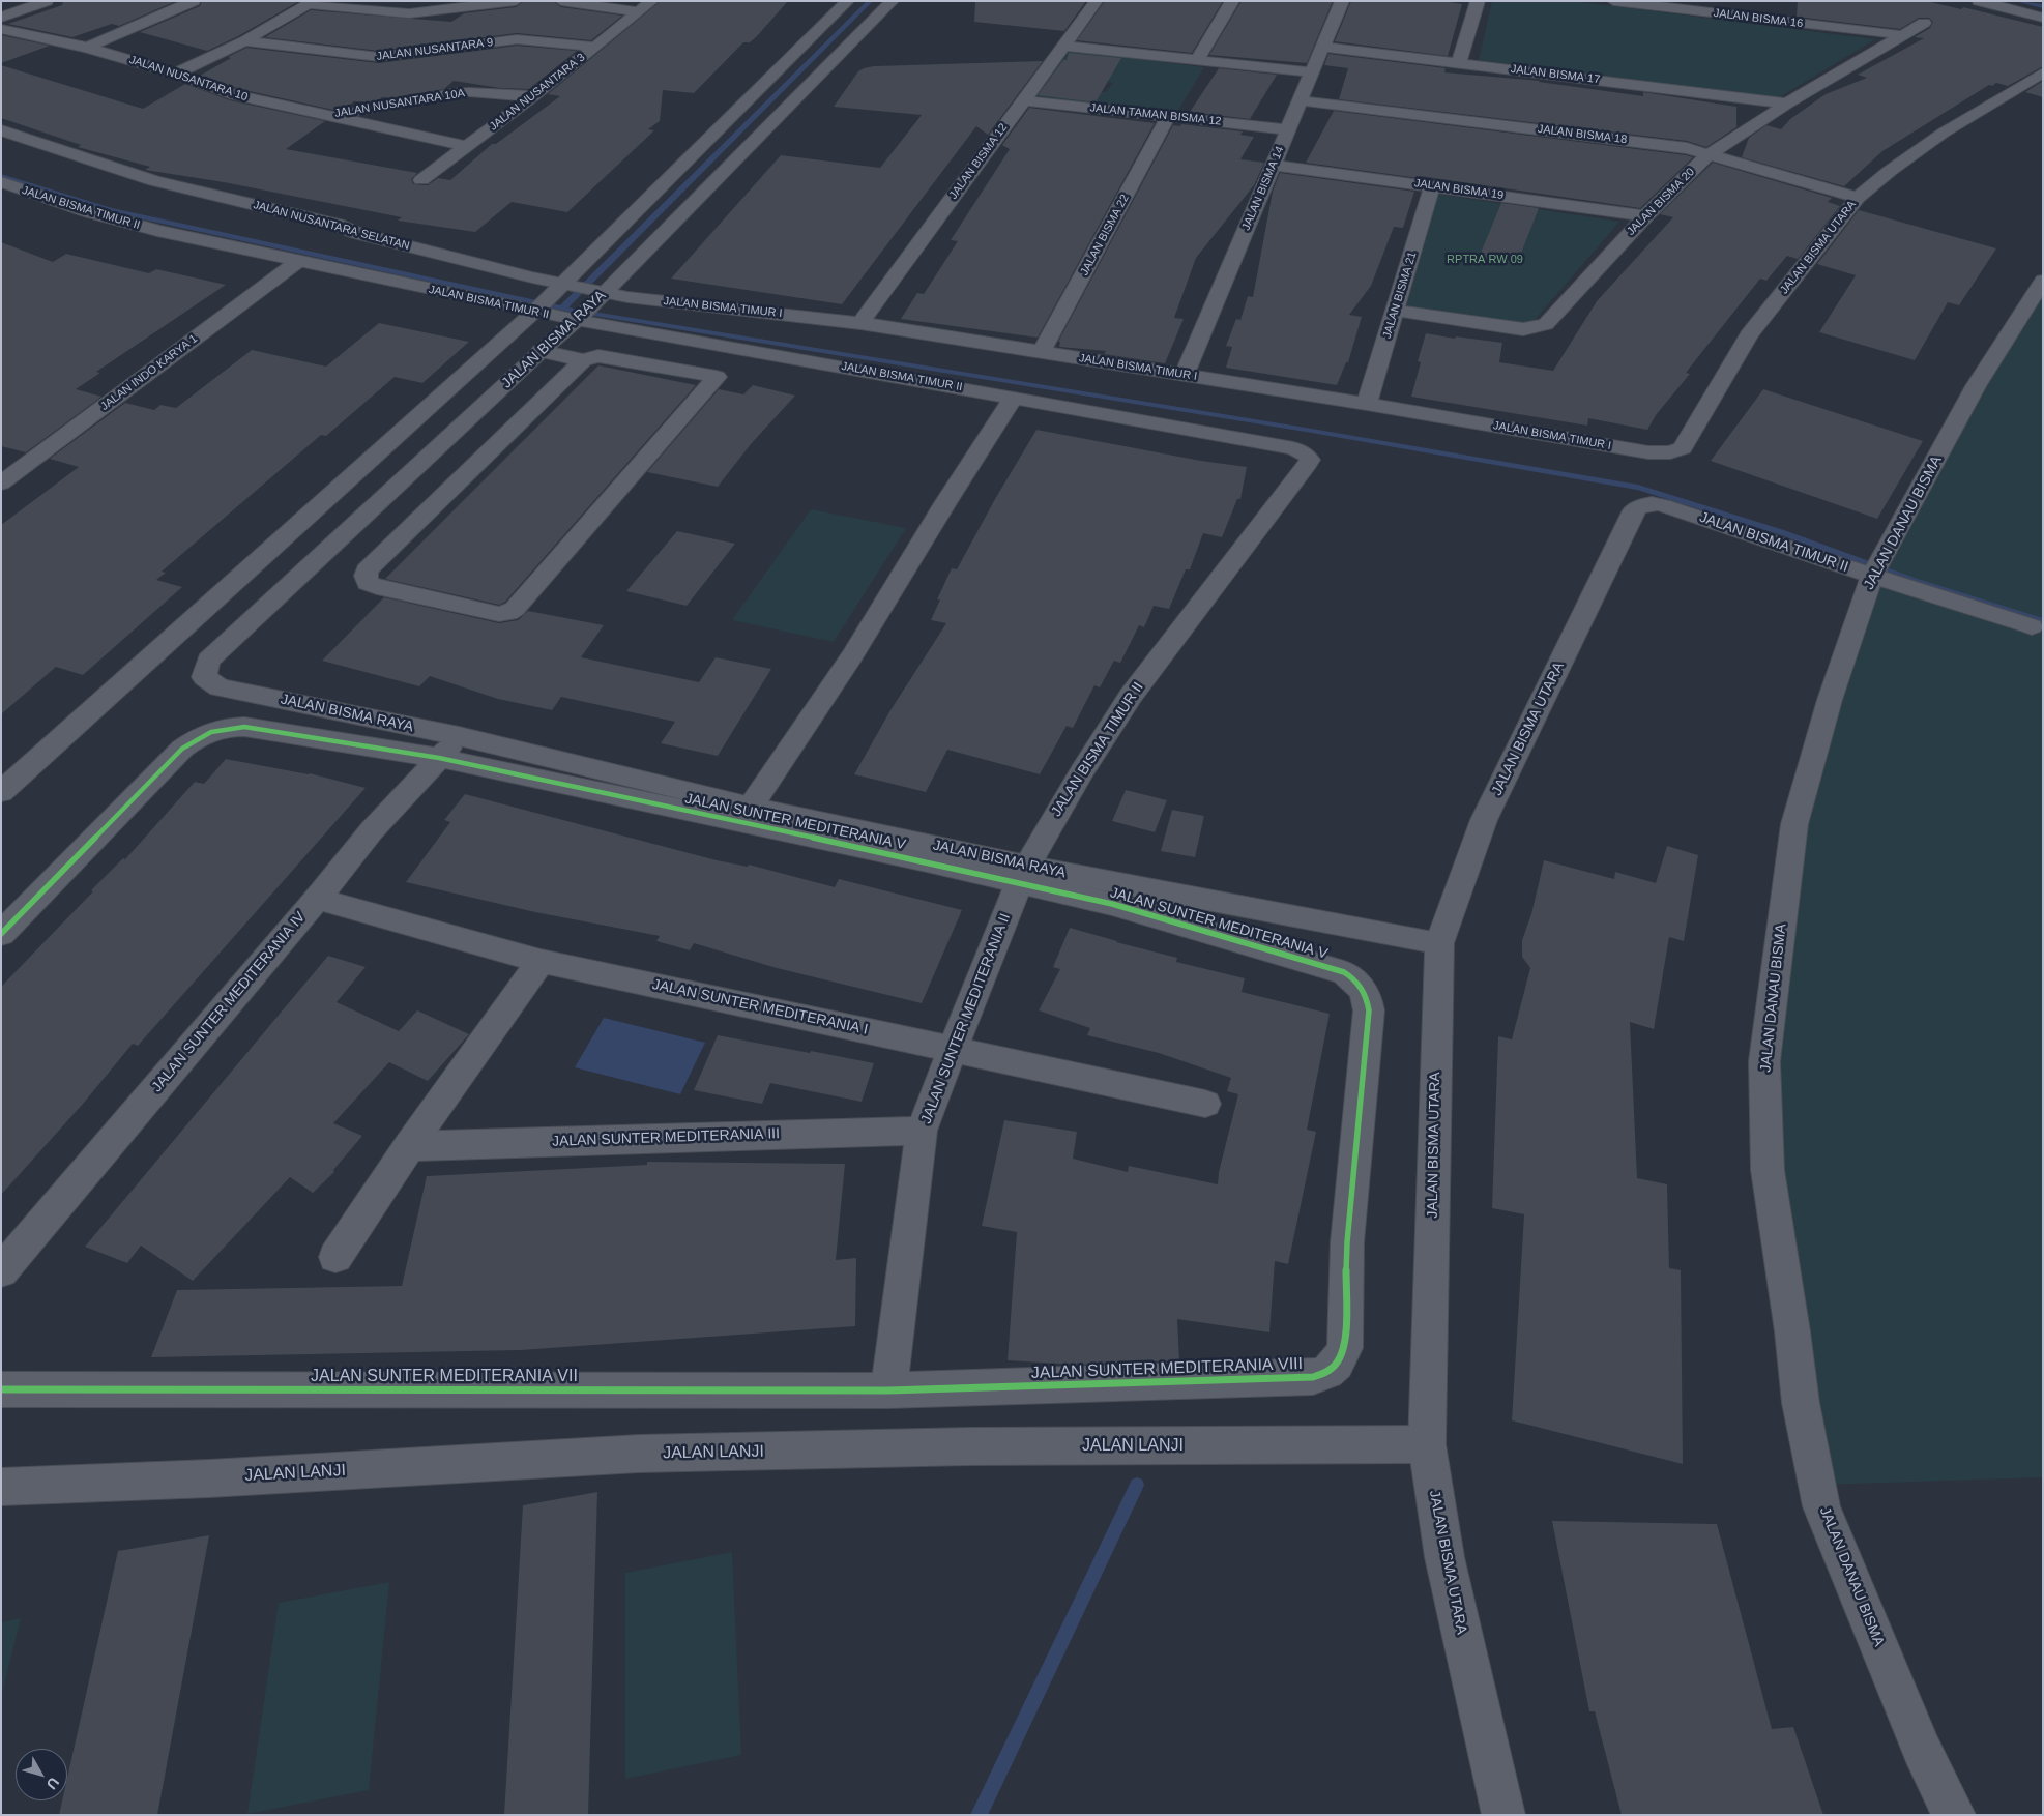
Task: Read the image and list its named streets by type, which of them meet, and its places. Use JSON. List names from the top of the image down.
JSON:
{
  "streets": {
    "street": [
      "JALAN BISMA 16",
      "JALAN NUSANTARA 9",
      "JALAN BISMA 17",
      "JALAN NUSANTARA 10",
      "JALAN NUSANTARA 3",
      "JALAN NUSANTARA 10A",
      "JALAN TAMAN BISMA 12",
      "JALAN BISMA 18",
      "JALAN BISMA 12",
      "JALAN BISMA 14",
      "JALAN BISMA 19",
      "JALAN BISMA 20",
      "JALAN BISMA TIMUR II",
      "JALAN NUSANTARA SELATAN",
      "JALAN BISMA 22",
      "JALAN BISMA UTARA",
      "JALAN BISMA 21",
      "JALAN BISMA TIMUR I",
      "JALAN BISMA RAYA",
      "JALAN INDO KARYA 1",
      "JALAN DANAU BISMA",
      "JALAN SUNTER MEDITERANIA V",
      "JALAN SUNTER MEDITERANIA IV",
      "JALAN SUNTER MEDITERANIA I",
      "JALAN SUNTER MEDITERANIA II",
      "JALAN SUNTER MEDITERANIA III",
      "JALAN SUNTER MEDITERANIA VIII",
      "JALAN SUNTER MEDITERANIA VII",
      "JALAN LANJI"
    ]
  },
  "crossings": [
    ["JALAN BISMA 16", "JALAN BISMA 20"],
    ["JALAN NUSANTARA 9", "JALAN NUSANTARA 3"],
    ["JALAN BISMA 17", "JALAN BISMA 14"],
    ["JALAN BISMA 17", "JALAN BISMA 20"],
    ["JALAN NUSANTARA 10", "JALAN NUSANTARA 3"],
    ["JALAN NUSANTARA 10", "JALAN NUSANTARA 10A"],
    ["JALAN NUSANTARA 3", "JALAN NUSANTARA 10A"],
    ["JALAN TAMAN BISMA 12", "JALAN BISMA 12"],
    ["JALAN TAMAN BISMA 12", "JALAN BISMA 14"],
    ["JALAN TAMAN BISMA 12", "JALAN BISMA 22"],
    ["JALAN BISMA 18", "JALAN BISMA 14"],
    ["JALAN BISMA 18", "JALAN BISMA 20"],
    ["JALAN BISMA 18", "JALAN BISMA UTARA"],
    ["JALAN BISMA 12", "JALAN BISMA TIMUR I"],
    ["JALAN BISMA 14", "JALAN BISMA 19"],
    ["JALAN BISMA 14", "JALAN BISMA TIMUR I"],
    ["JALAN BISMA 19", "JALAN BISMA 20"],
    ["JALAN BISMA 19", "JALAN BISMA 21"],
    ["JALAN BISMA 20", "JALAN BISMA 21"],
    ["JALAN BISMA TIMUR II", "JALAN BISMA UTARA"],
    ["JALAN BISMA TIMUR II", "JALAN BISMA RAYA"],
    ["JALAN BISMA TIMUR II", "JALAN INDO KARYA 1"],
    ["JALAN BISMA TIMUR II", "JALAN DANAU BISMA"],
    ["JALAN BISMA TIMUR II", "JALAN SUNTER MEDITERANIA V"],
    ["JALAN BISMA TIMUR II", "JALAN SUNTER MEDITERANIA II"],
    ["JALAN NUSANTARA SELATAN", "JALAN BISMA TIMUR I"],
    ["JALAN NUSANTARA SELATAN", "JALAN BISMA RAYA"],
    ["JALAN BISMA 22", "JALAN BISMA TIMUR I"],
    ["JALAN BISMA UTARA", "JALAN BISMA TIMUR I"],
    ["JALAN BISMA UTARA", "JALAN BISMA RAYA"],
    ["JALAN BISMA UTARA", "JALAN LANJI"],
    ["JALAN BISMA 21", "JALAN BISMA TIMUR I"],
    ["JALAN BISMA TIMUR I", "JALAN BISMA RAYA"],
    ["JALAN BISMA RAYA", "JALAN SUNTER MEDITERANIA V"],
    ["JALAN BISMA RAYA", "JALAN SUNTER MEDITERANIA IV"],
    ["JALAN BISMA RAYA", "JALAN SUNTER MEDITERANIA II"],
    ["JALAN SUNTER MEDITERANIA V", "JALAN SUNTER MEDITERANIA IV"],
    ["JALAN SUNTER MEDITERANIA V", "JALAN SUNTER MEDITERANIA II"],
    ["JALAN SUNTER MEDITERANIA V", "JALAN SUNTER MEDITERANIA VIII"],
    ["JALAN SUNTER MEDITERANIA IV", "JALAN SUNTER MEDITERANIA I"],
    ["JALAN SUNTER MEDITERANIA I", "JALAN SUNTER MEDITERANIA II"],
    ["JALAN SUNTER MEDITERANIA II", "JALAN SUNTER MEDITERANIA III"],
    ["JALAN SUNTER MEDITERANIA II", "JALAN SUNTER MEDITERANIA VIII"],
    ["JALAN SUNTER MEDITERANIA II", "JALAN SUNTER MEDITERANIA VII"],
    ["JALAN SUNTER MEDITERANIA VIII", "JALAN SUNTER MEDITERANIA VII"]
  ],
  "parks": ["RPTRA RW 09"],
  "north": "bottom right"
}
